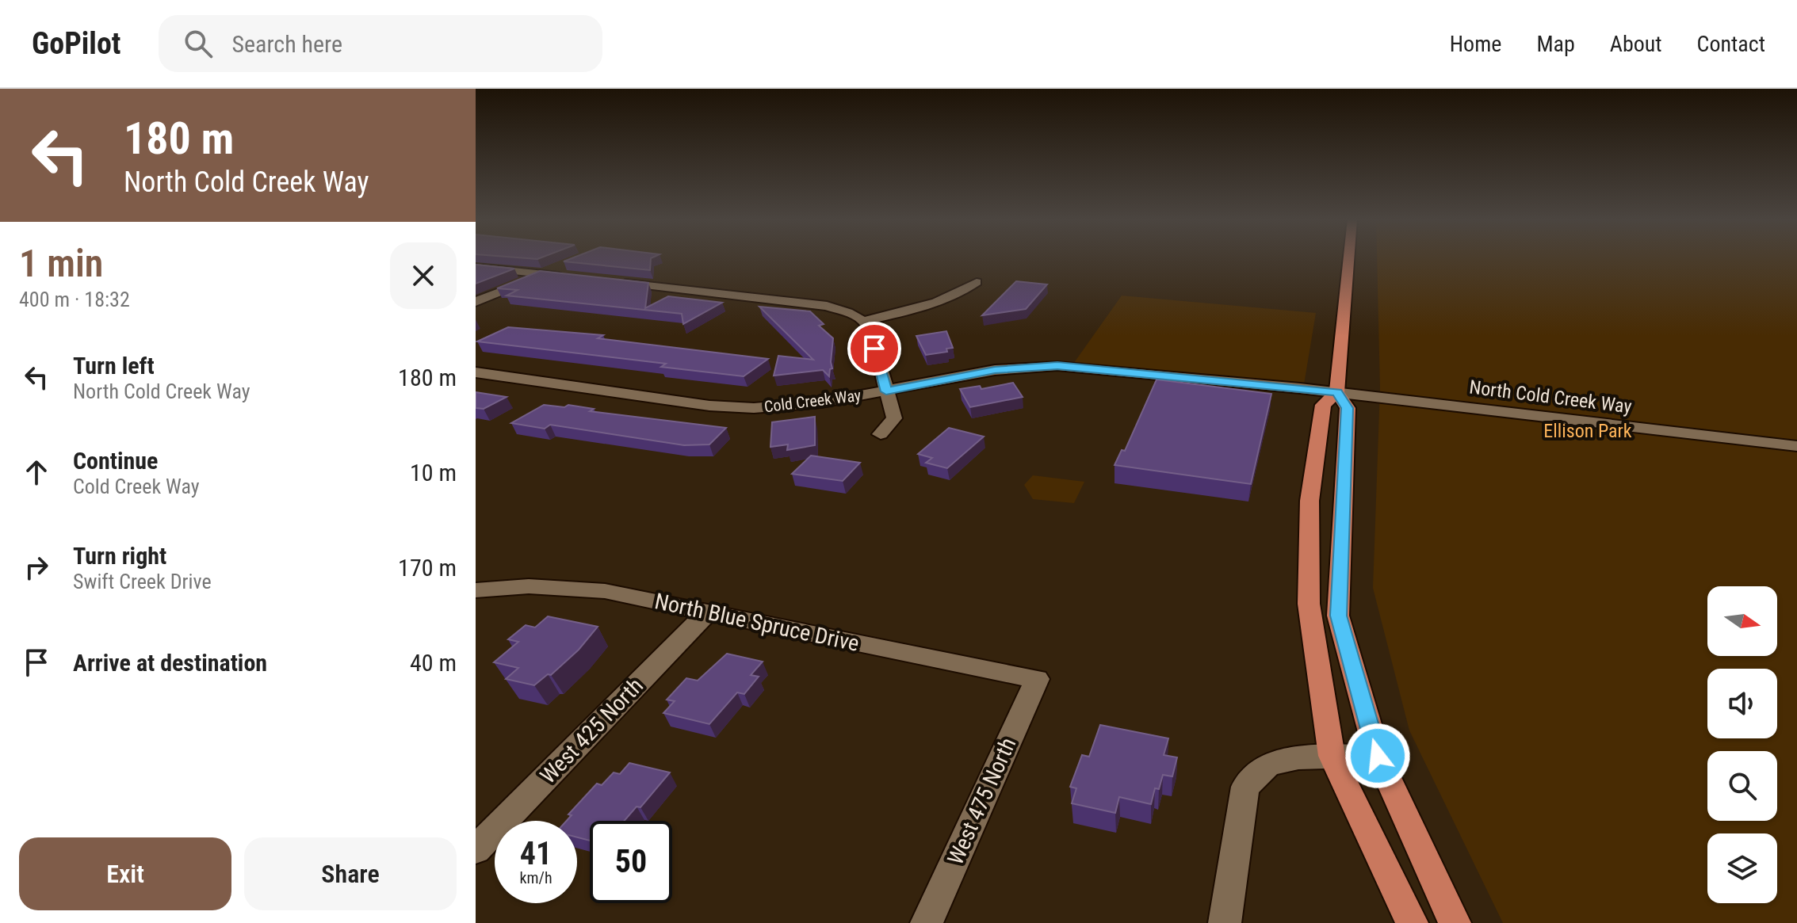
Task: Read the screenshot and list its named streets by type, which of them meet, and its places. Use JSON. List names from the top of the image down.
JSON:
{
  "streets": {
    "street": [
      "North Cold Creek Way",
      "Cold Creek Way",
      "North Blue Spruce Drive",
      "West 425 North",
      "West 475 North"
    ]
  },
  "crossings": [
    ["North Cold Creek Way", "Cold Creek Way"],
    ["North Blue Spruce Drive", "West 425 North"],
    ["North Blue Spruce Drive", "West 475 North"]
  ],
  "parks": ["Ellison Park"],
  "north": "right",
  "page": {
    "header": "GoPilot",
    "search": "Search here",
    "nav": [
      "Home",
      "Map",
      "About",
      "Contact"
    ],
    "turn": ["180 m", "North Cold Creek Way"],
    "heading": ["1 min", "400 m · 18:32"],
    "list": [
      {
        "name": "Turn left",
        "note": "North Cold Creek Way",
        "value": "180 m"
      },
      {
        "name": "Continue",
        "note": "Cold Creek Way",
        "value": "10 m"
      },
      {
        "name": "Turn right",
        "note": "Swift Creek Drive",
        "value": "170 m"
      },
      {
        "name": "Arrive at destination",
        "value": "40 m"
      }
    ],
    "speed": "41 km/h",
    "limit": "50",
    "buttons": ["Exit", "Share"]
  }
}
